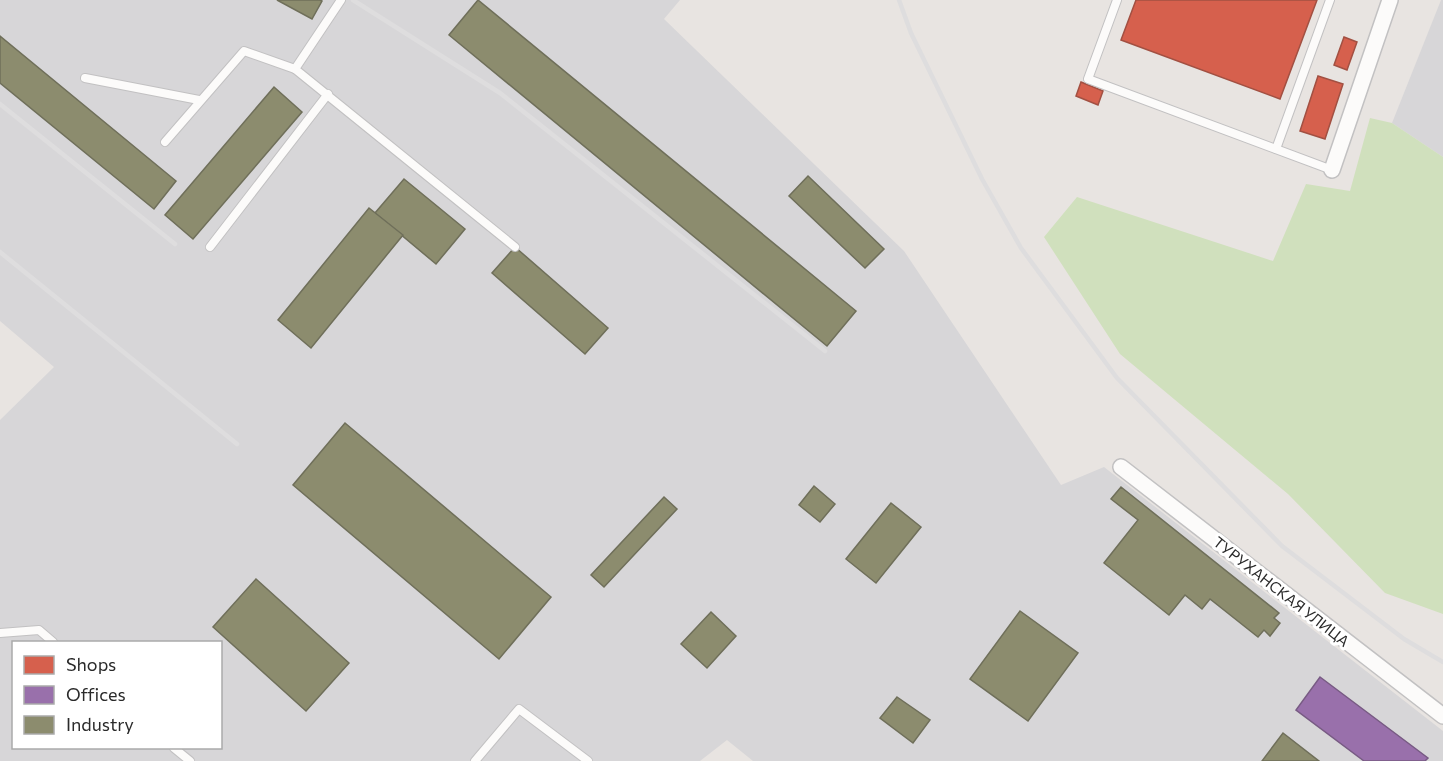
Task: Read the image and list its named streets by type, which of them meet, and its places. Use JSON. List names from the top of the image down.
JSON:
{
  "streets": {
    "street": ["ТУРУХАНСКАЯ УЛИЦА"]
  },
  "legend": ["Shops", "Offices", "Industry"]
}
